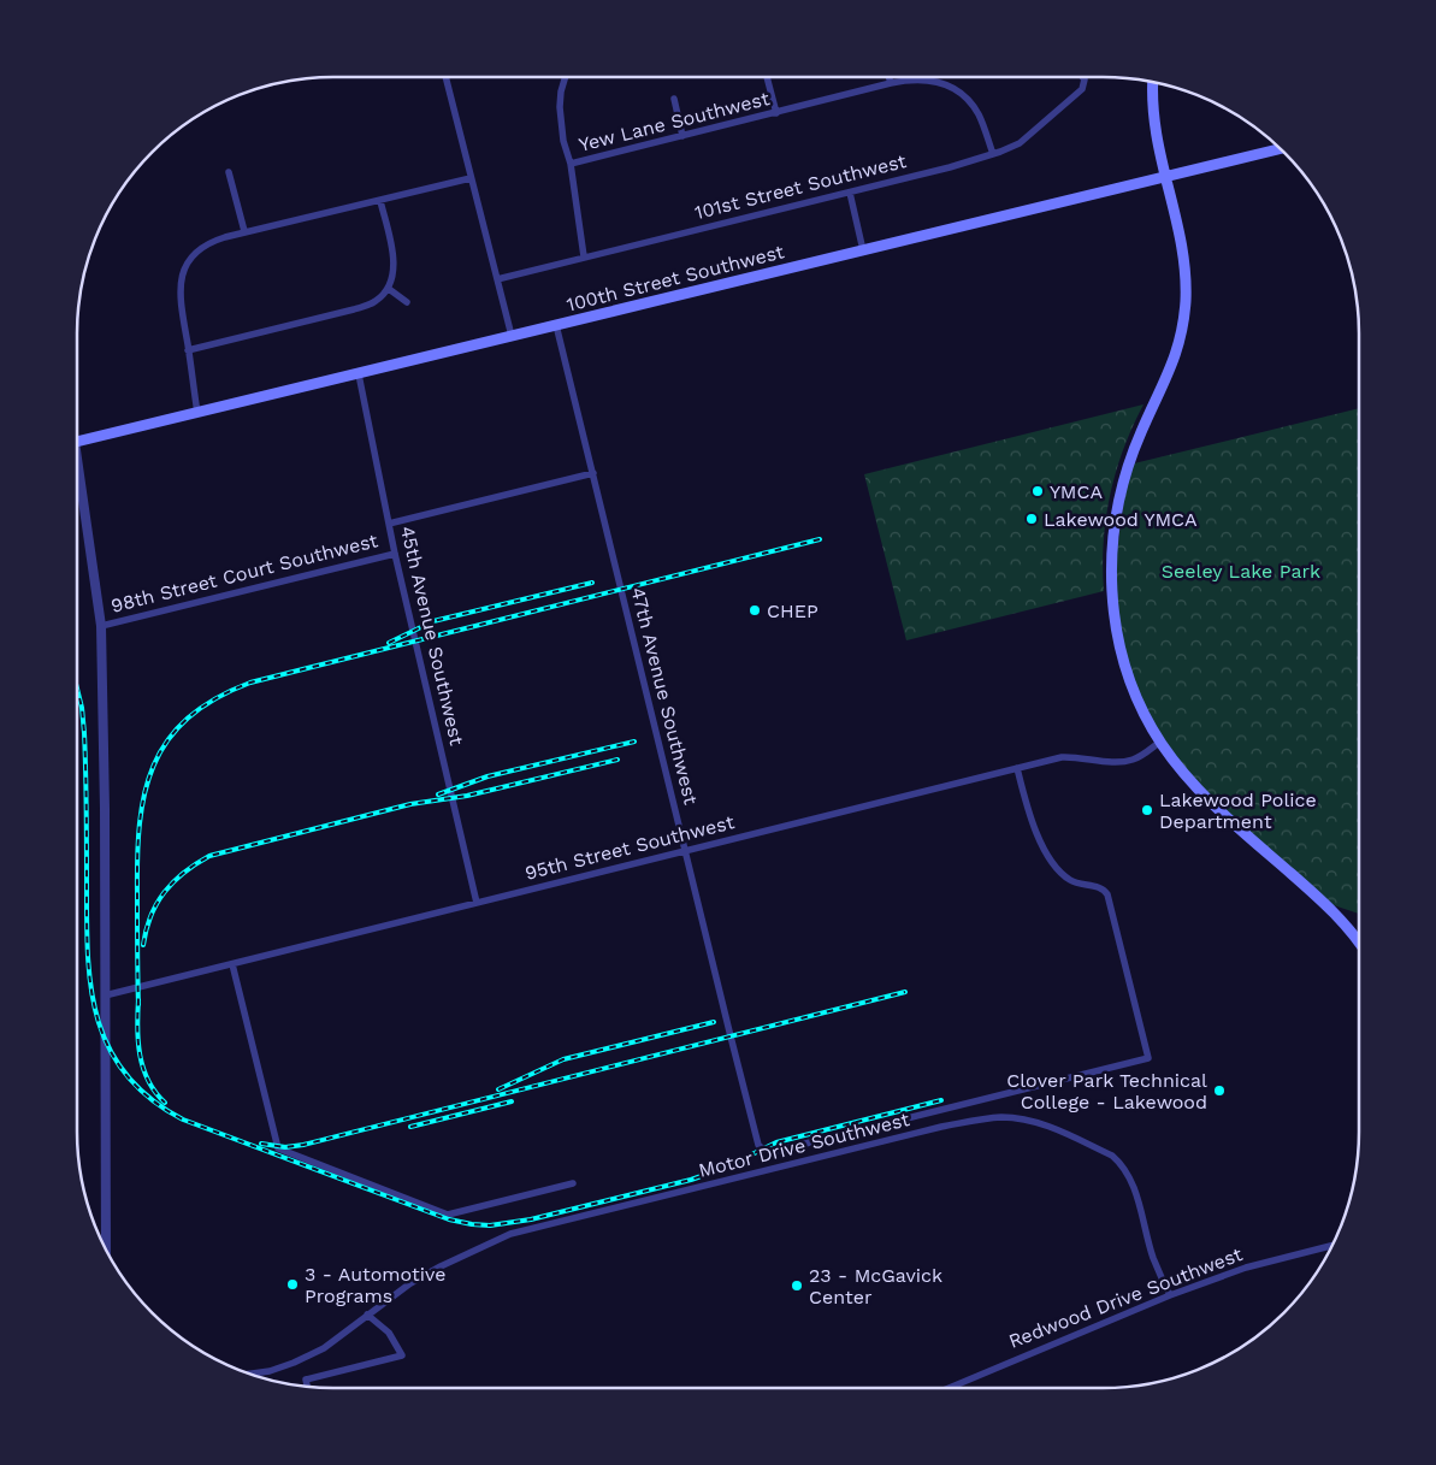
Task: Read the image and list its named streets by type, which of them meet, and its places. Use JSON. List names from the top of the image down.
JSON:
{
  "streets": {
    "main road": ["100th Street Southwest"],
    "street": [
      "Yew Lane Southwest",
      "101st Street Southwest",
      "98th Street Court Southwest",
      "45th Avenue Southwest",
      "47th Avenue Southwest",
      "95th Street Southwest",
      "Motor Drive Southwest",
      "Redwood Drive Southwest"
    ]
  },
  "crossings": [
    ["Yew Lane Southwest", "101st Street Southwest"],
    ["100th Street Southwest", "45th Avenue Southwest"],
    ["100th Street Southwest", "47th Avenue Southwest"],
    ["98th Street Court Southwest", "45th Avenue Southwest"],
    ["98th Street Court Southwest", "47th Avenue Southwest"],
    ["45th Avenue Southwest", "95th Street Southwest"],
    ["47th Avenue Southwest", "95th Street Southwest"],
    ["Motor Drive Southwest", "Redwood Drive Southwest"]
  ],
  "parks": ["Seeley Lake Park"],
  "places": [
    "YMCA",
    "Lakewood YMCA",
    "CHEP",
    "Lakewood Police Department",
    "Clover Park Technical College - Lakewood",
    "3 - Automotive Programs",
    "23 - McGavick Center"
  ]
}
